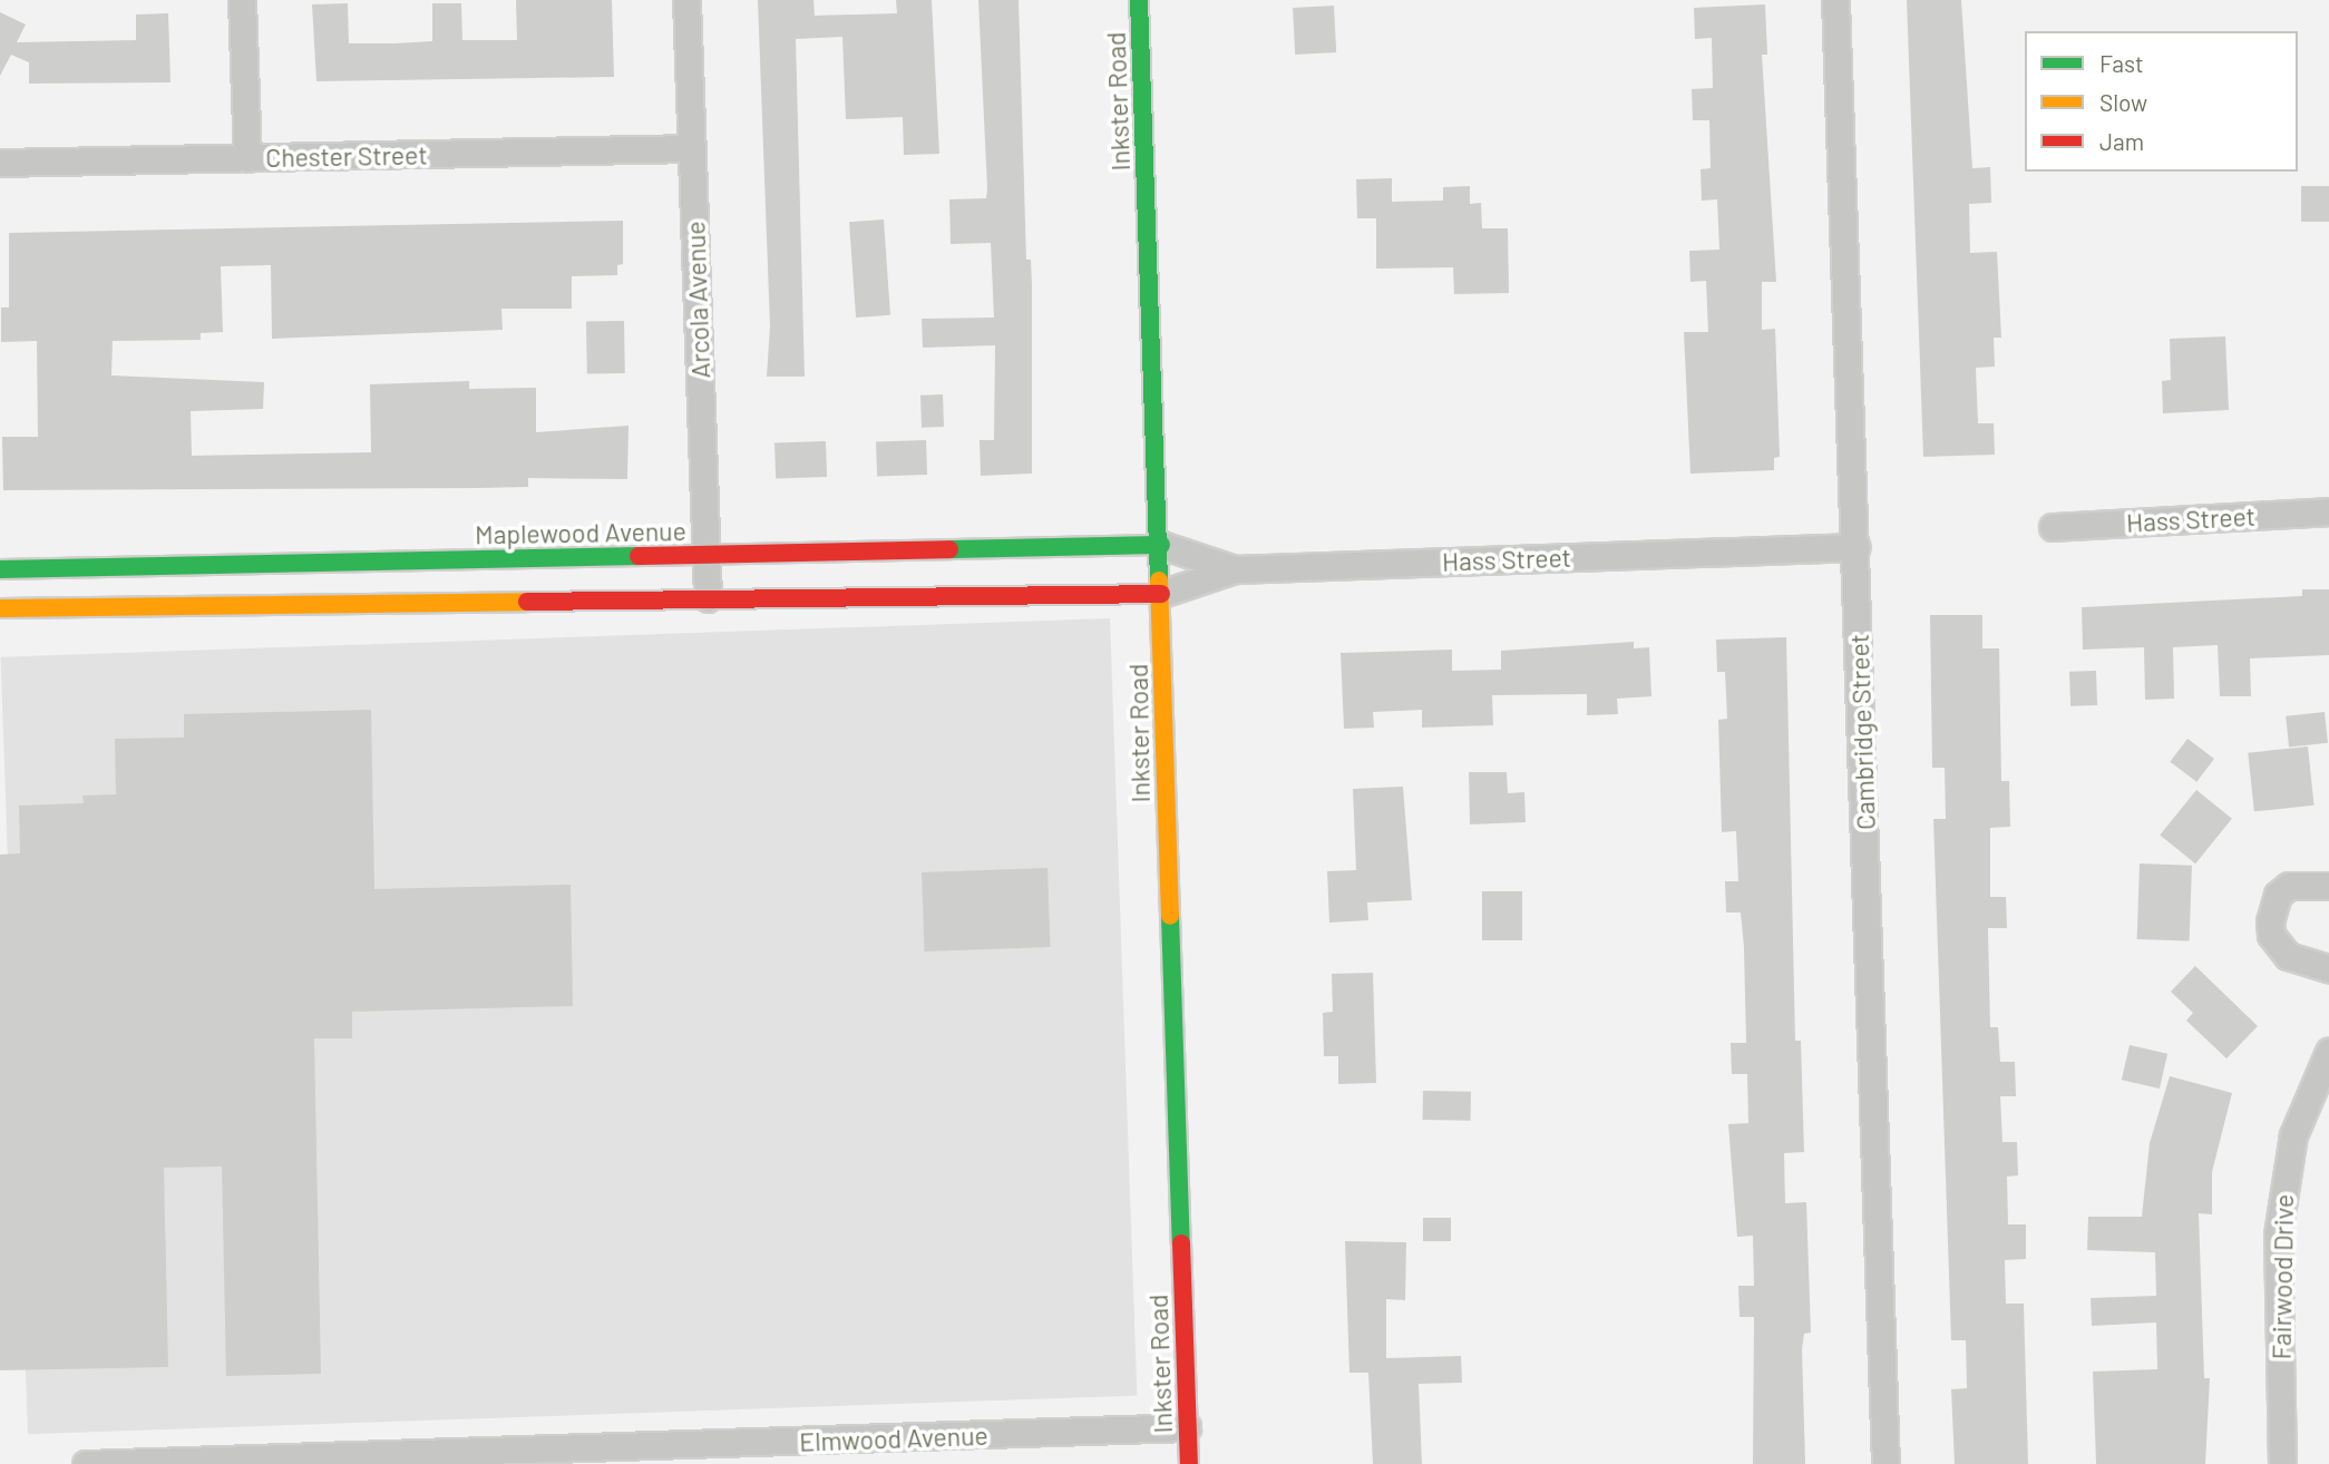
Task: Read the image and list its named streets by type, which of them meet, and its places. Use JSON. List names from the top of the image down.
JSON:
{
  "streets": {
    "street": [
      "Inkster Road",
      "Chester Street",
      "Arcola Avenue",
      "Hass Street",
      "Maplewood Avenue",
      "Cambridge Street",
      "Fairwood Drive",
      "Elmwood Avenue"
    ]
  },
  "crossings": [
    ["Inkster Road", "Hass Street"],
    ["Inkster Road", "Maplewood Avenue"],
    ["Inkster Road", "Elmwood Avenue"],
    ["Chester Street", "Arcola Avenue"],
    ["Arcola Avenue", "Maplewood Avenue"],
    ["Hass Street", "Maplewood Avenue"],
    ["Hass Street", "Cambridge Street"]
  ],
  "legend": ["Fast", "Slow", "Jam"]
}
